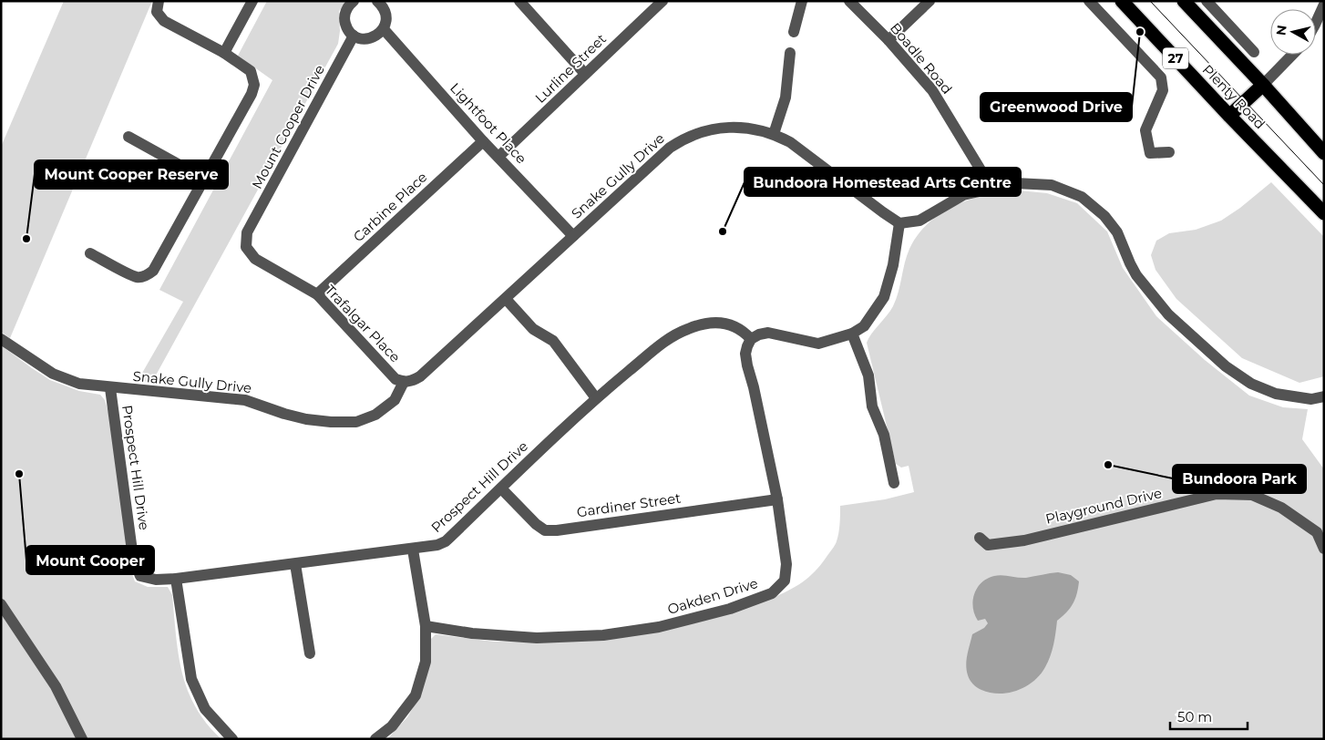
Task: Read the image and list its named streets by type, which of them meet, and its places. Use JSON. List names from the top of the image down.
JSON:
{
  "streets": {
    "highway": ["27", "Plenty Road"],
    "street": [
      "Boadle Road",
      "Lurline Street",
      "Lightfoot Place",
      "Mount Cooper Drive",
      "Snake Gully Drive",
      "Carbine Place",
      "Trafalgar Place",
      "Prospect Hill Drive",
      "Gardiner Street",
      "Playground Drive",
      "Oakden Drive"
    ]
  },
  "crossings": [
    ["Lurline Street", "Lightfoot Place"],
    ["Lightfoot Place", "Snake Gully Drive"],
    ["Lightfoot Place", "Carbine Place"],
    ["Mount Cooper Drive", "Trafalgar Place"],
    ["Snake Gully Drive", "Trafalgar Place"],
    ["Snake Gully Drive", "Prospect Hill Drive"],
    ["Carbine Place", "Trafalgar Place"],
    ["Prospect Hill Drive", "Gardiner Street"],
    ["Prospect Hill Drive", "Oakden Drive"],
    ["Gardiner Street", "Oakden Drive"]
  ],
  "places": [
    "Greenwood Drive",
    "Bundoora Homestead Arts Centre",
    "Mount Cooper Reserve",
    "Bundoora Park",
    "Mount Cooper"
  ],
  "scale_bar": "50 m",
  "north": "left"
}
